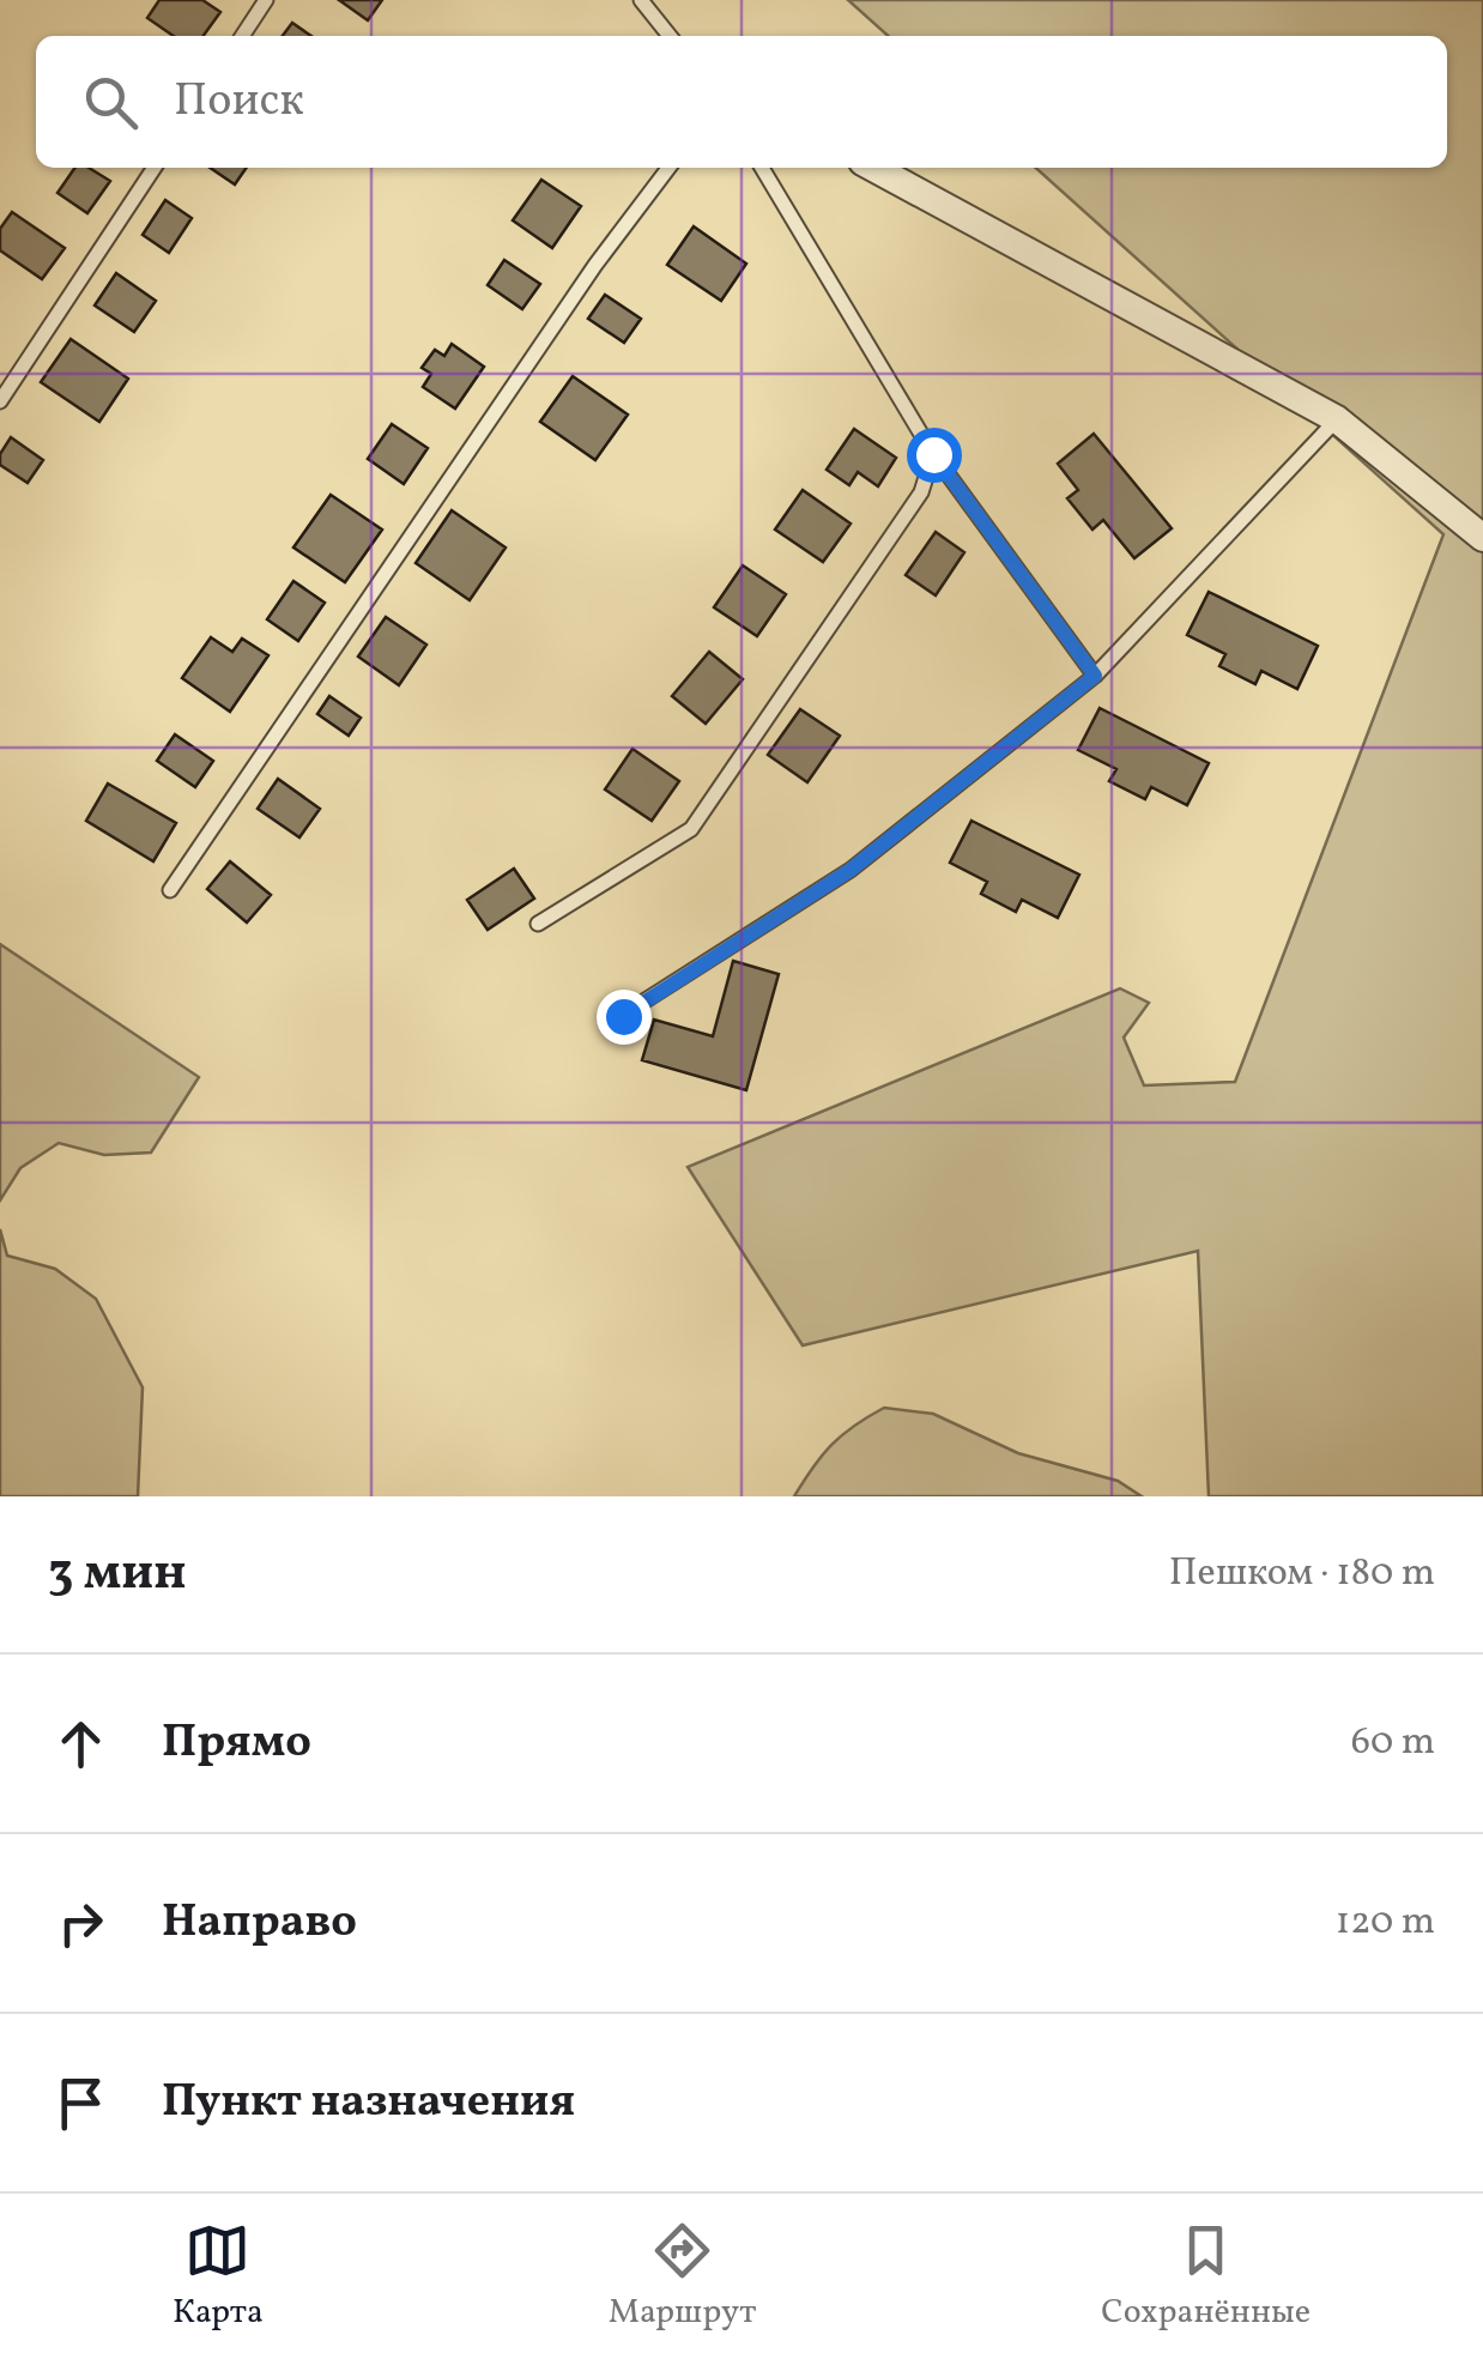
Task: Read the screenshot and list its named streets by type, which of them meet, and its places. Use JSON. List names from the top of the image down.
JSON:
{
  "page": {
    "search": "Поиск",
    "heading": ["3 мин", "Пешком · 180 m"],
    "list": [
      ["Прямо", "60 m"],
      ["Направо", "120 m"],
      "Пункт назначения"
    ],
    "nav": ["Карта", "Маршрут", "Сохранённые"]
  }
}
